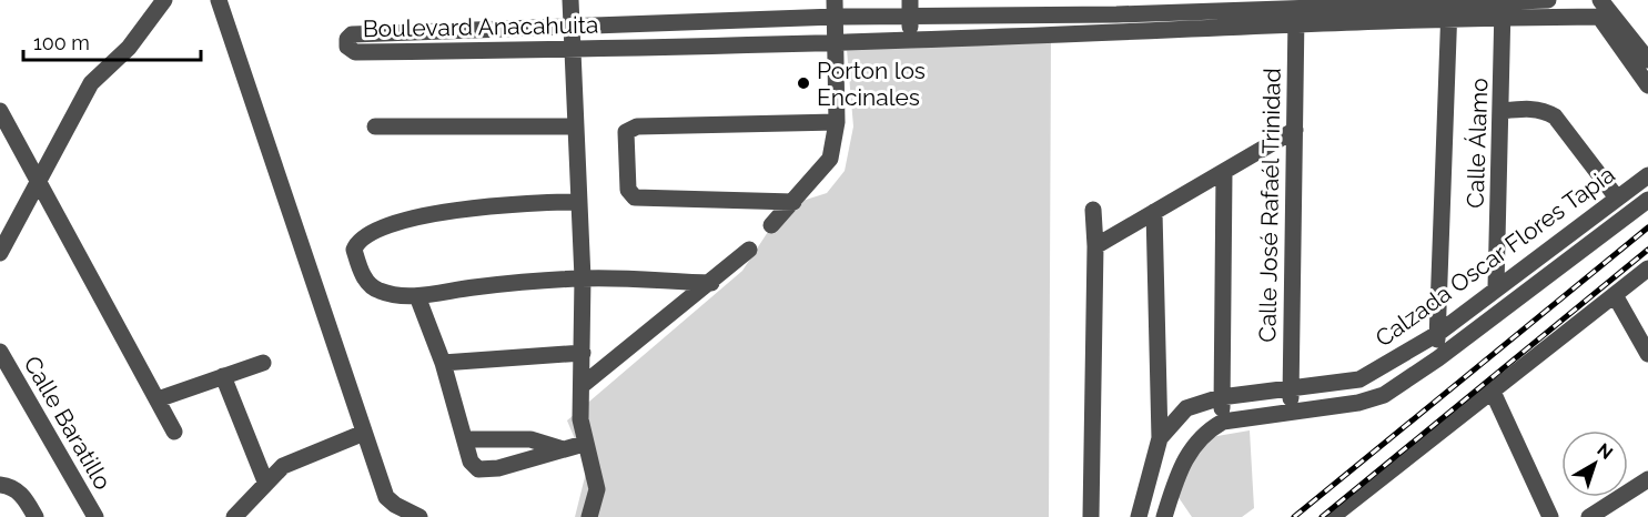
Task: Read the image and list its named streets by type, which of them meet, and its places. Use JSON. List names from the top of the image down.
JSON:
{
  "streets": {
    "street": [
      "Boulevard Anacahuita",
      "Calle Álamo",
      "Calle José Rafaél Trinidad",
      "Calzada Oscar Flores Tapia",
      "Calle Baratillo"
    ]
  },
  "crossings": [
    ["Boulevard Anacahuita", "Calle José Rafaél Trinidad"],
    ["Calle Álamo", "Calzada Oscar Flores Tapia"],
    ["Calle José Rafaél Trinidad", "Calzada Oscar Flores Tapia"]
  ],
  "places": ["Porton los Encinales"],
  "scale_bar": "100 m",
  "north": "top right"
}
